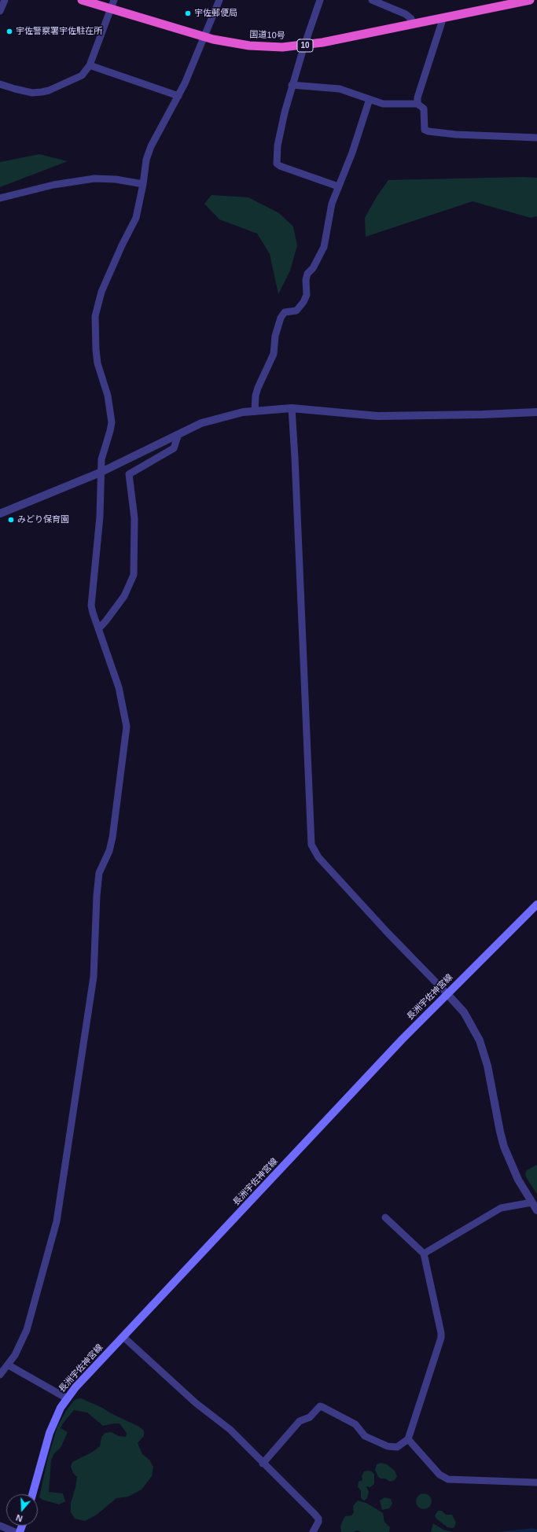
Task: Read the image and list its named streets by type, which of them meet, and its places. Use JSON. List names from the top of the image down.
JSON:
{
  "streets": {
    "highway": ["国道10号", "10"],
    "main road": ["長洲宇佐神宮線"]
  },
  "places": ["宇佐郵便局", "宇佐警察署宇佐駐在所", "みどり保育園"],
  "north": "bottom"
}
